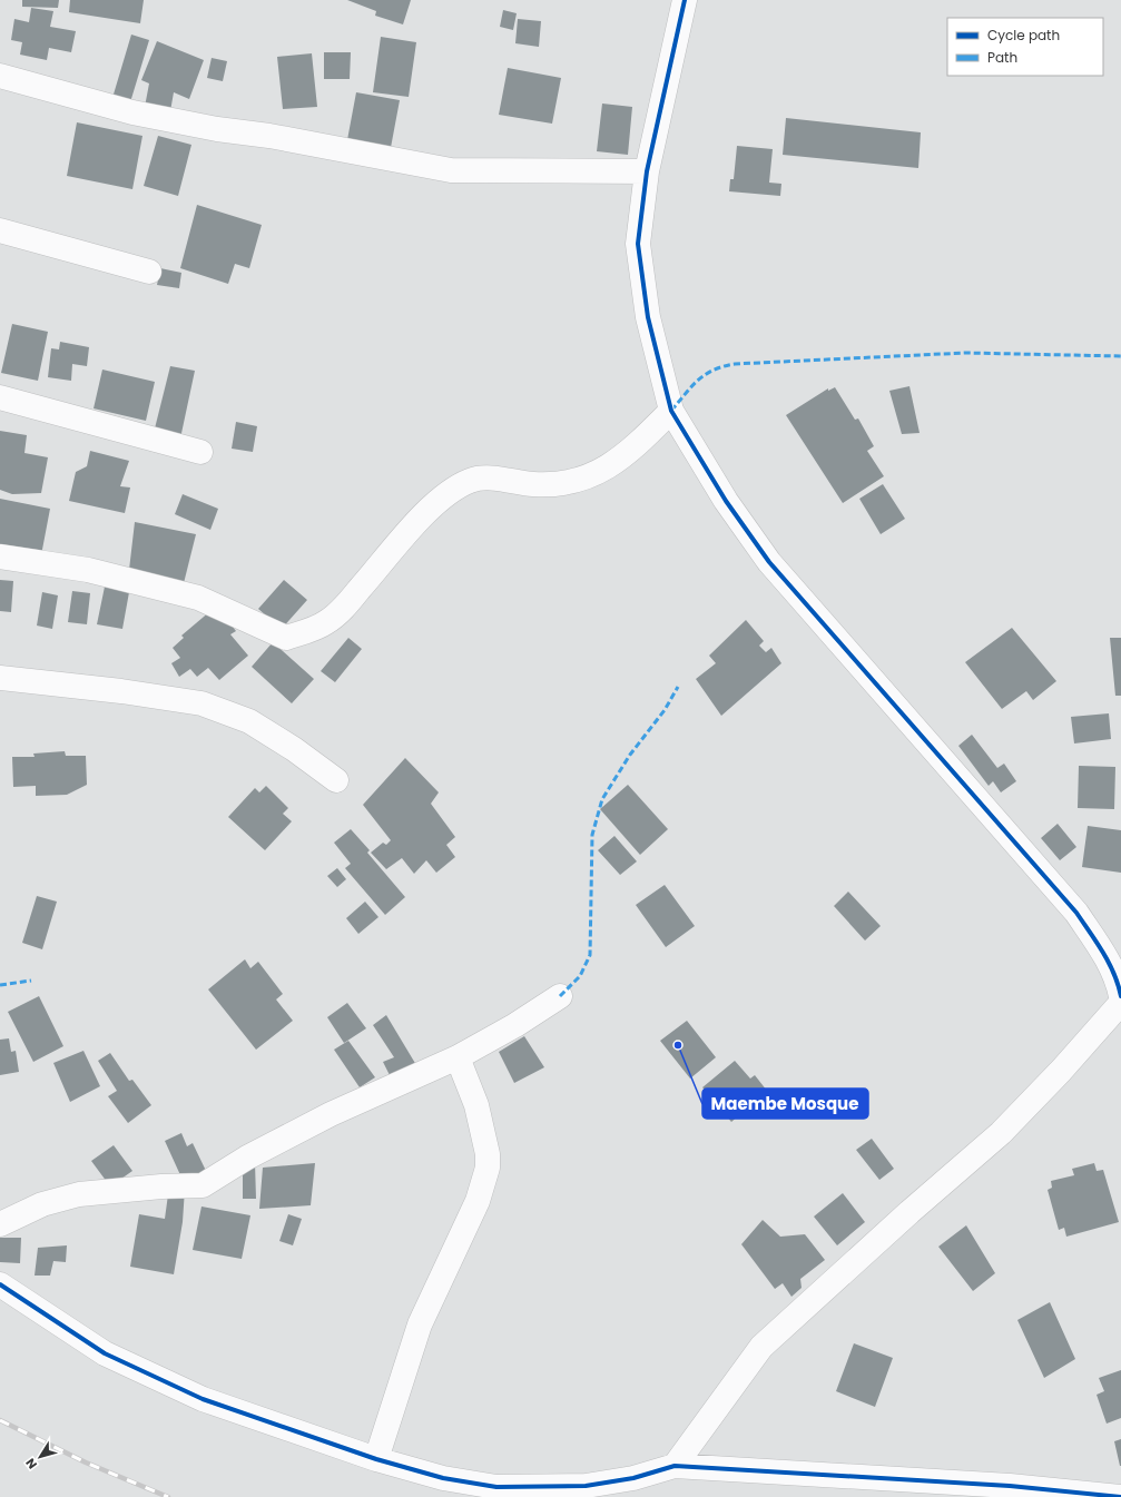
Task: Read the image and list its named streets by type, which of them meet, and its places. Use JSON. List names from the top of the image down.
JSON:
{
  "places": ["Maembe Mosque"],
  "legend": ["Cycle path", "Path"],
  "north": "bottom left"
}
